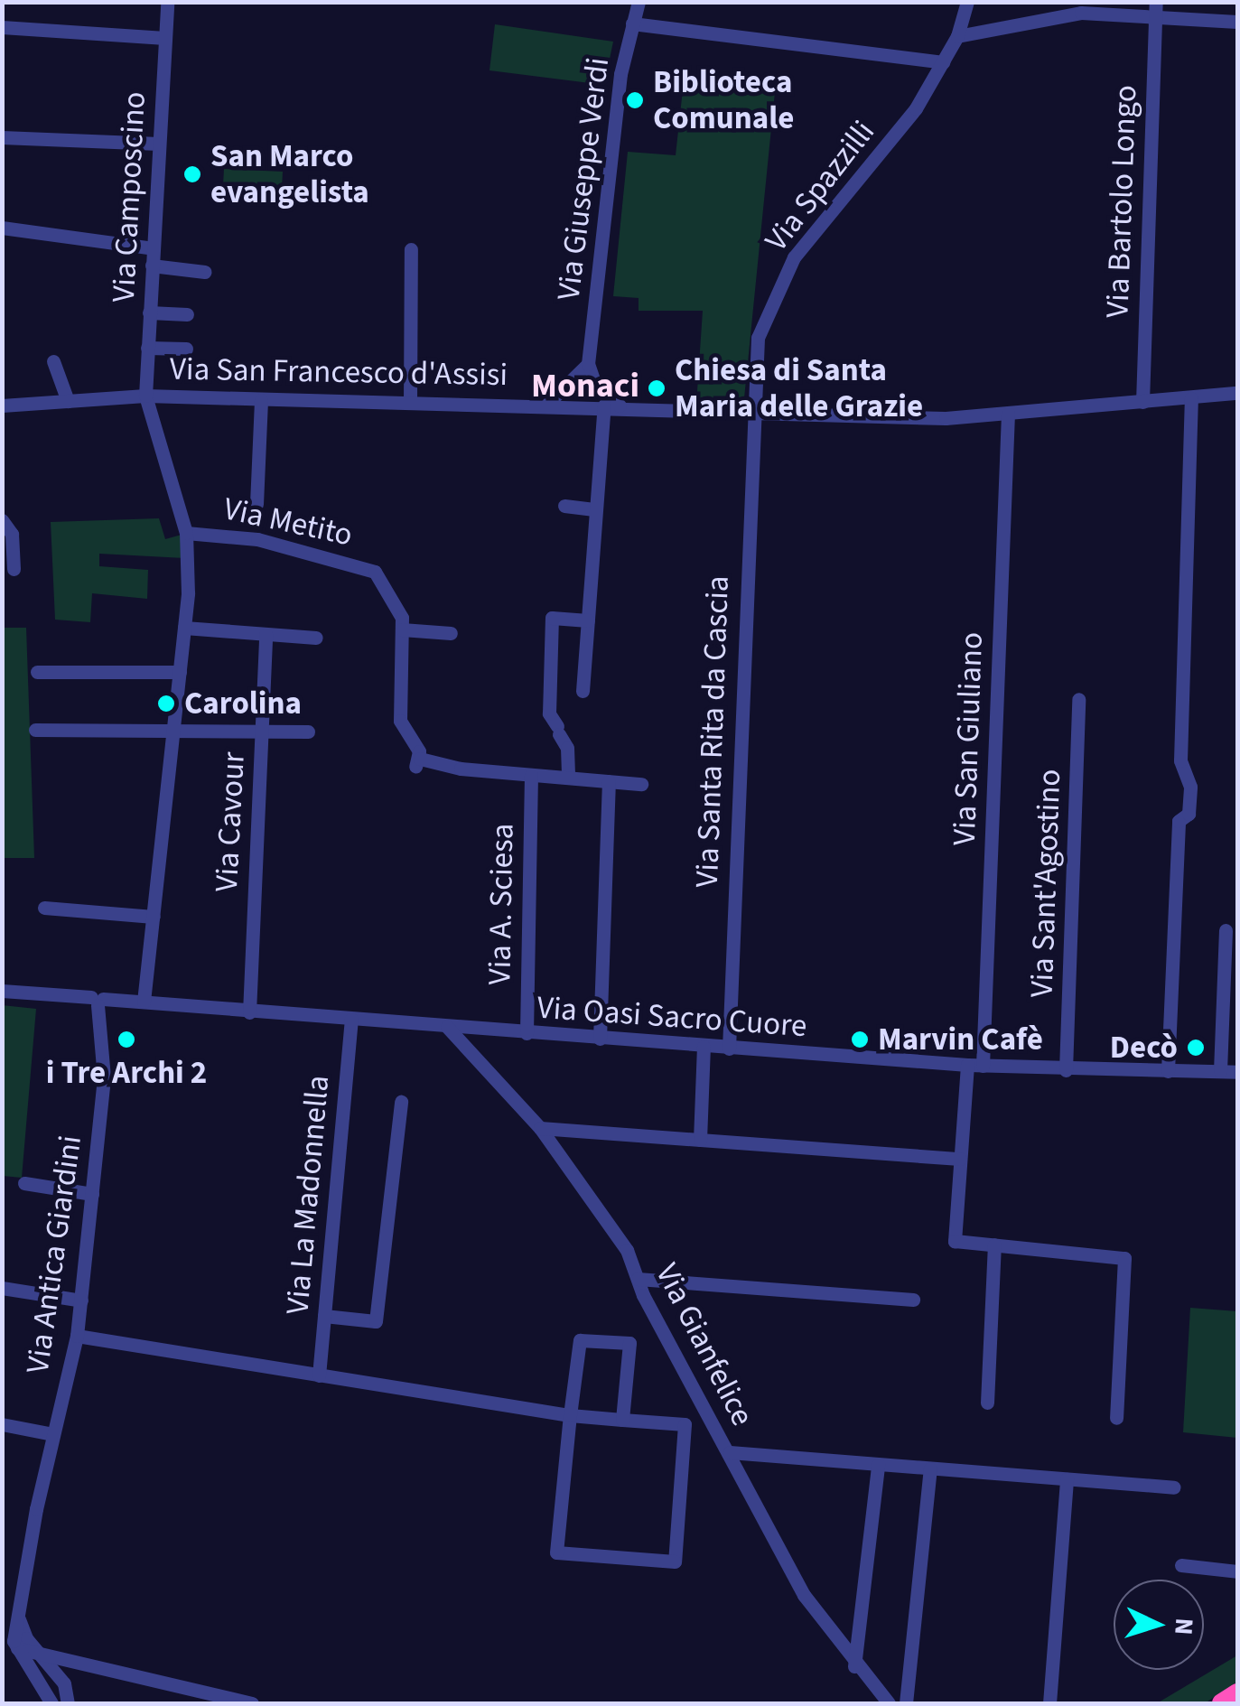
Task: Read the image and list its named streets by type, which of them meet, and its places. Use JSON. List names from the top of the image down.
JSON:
{
  "streets": {
    "street": [
      "Via Giuseppe Verdi",
      "Via Spazzilli",
      "Via Camposcino",
      "Via Bartolo Longo",
      "Via San Francesco d'Assisi",
      "Via Metito",
      "Via Santa Rita da Cascia",
      "Via San Giuliano",
      "Via Cavour",
      "Via Sant'Agostino",
      "Via A. Sciesa",
      "Via Oasi Sacro Cuore",
      "Via La Madonnella",
      "Via Antica Giardini",
      "Via Gianfelice"
    ]
  },
  "crossings": [
    ["Via Giuseppe Verdi", "Via San Francesco d'Assisi"],
    ["Via Spazzilli", "Via San Francesco d'Assisi"],
    ["Via Spazzilli", "Via Santa Rita da Cascia"],
    ["Via Camposcino", "Via San Francesco d'Assisi"],
    ["Via Camposcino", "Via Metito"],
    ["Via Bartolo Longo", "Via San Francesco d'Assisi"],
    ["Via San Francesco d'Assisi", "Via Metito"],
    ["Via San Francesco d'Assisi", "Via Santa Rita da Cascia"],
    ["Via San Francesco d'Assisi", "Via San Giuliano"],
    ["Via Metito", "Via A. Sciesa"],
    ["Via Santa Rita da Cascia", "Via Oasi Sacro Cuore"],
    ["Via San Giuliano", "Via Oasi Sacro Cuore"],
    ["Via Cavour", "Via Oasi Sacro Cuore"],
    ["Via Sant'Agostino", "Via Oasi Sacro Cuore"],
    ["Via A. Sciesa", "Via Oasi Sacro Cuore"],
    ["Via Oasi Sacro Cuore", "Via La Madonnella"],
    ["Via Oasi Sacro Cuore", "Via Antica Giardini"],
    ["Via Oasi Sacro Cuore", "Via Gianfelice"]
  ],
  "districts": ["Monaci"],
  "places": [
    "Biblioteca Comunale",
    "San Marco evangelista",
    "Chiesa di Santa Maria delle Grazie",
    "Carolina",
    "i Tre Archi 2",
    "Marvin Cafè",
    "Decò"
  ],
  "north": "right"
}
